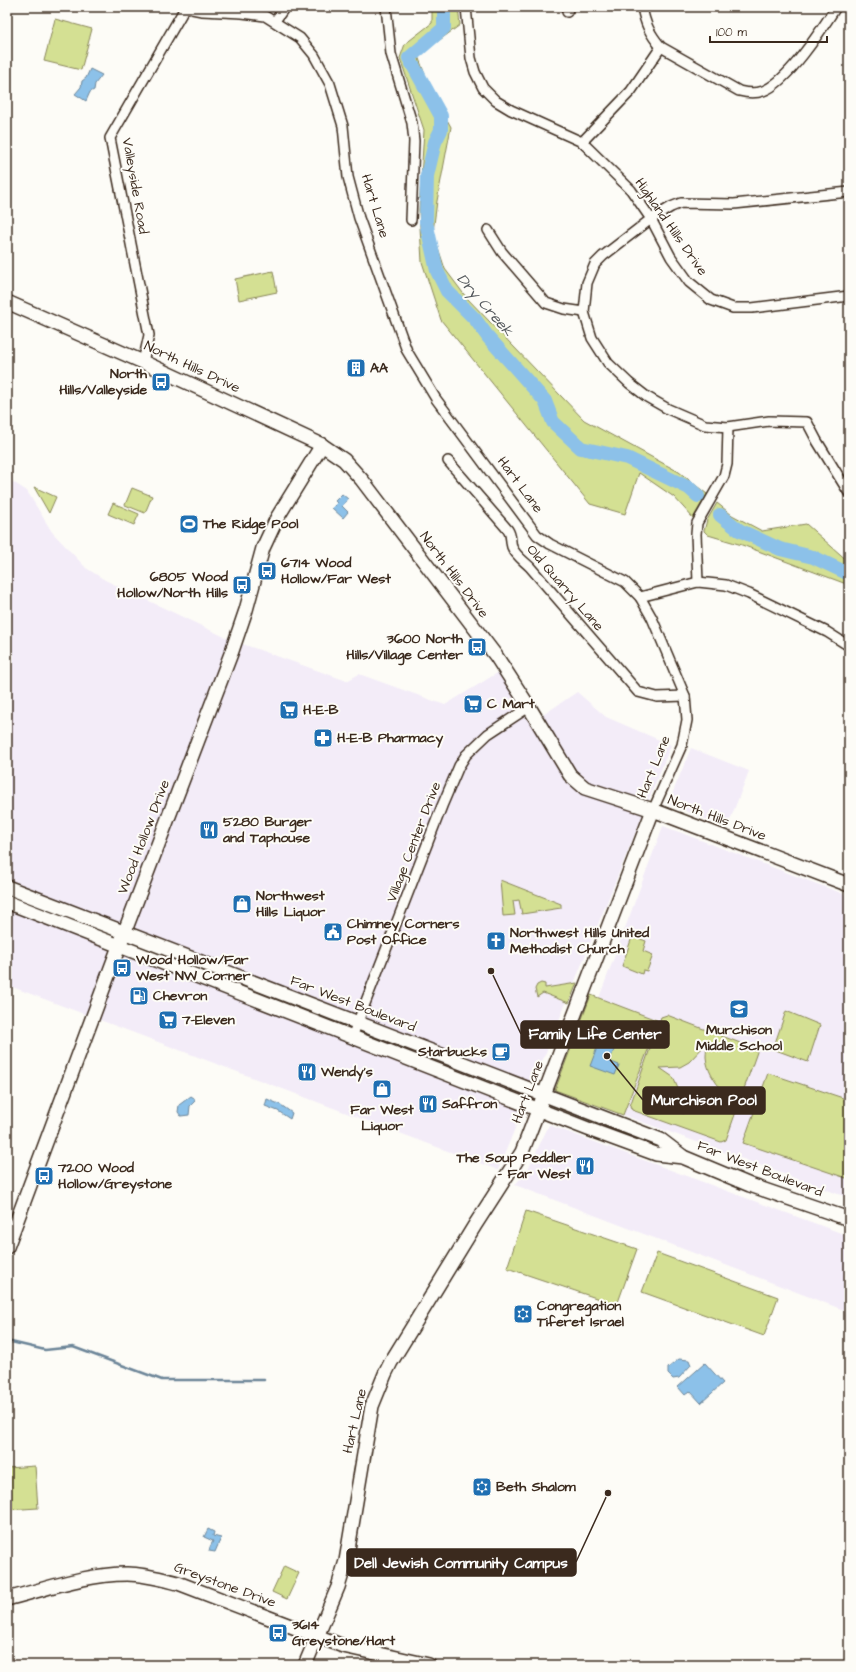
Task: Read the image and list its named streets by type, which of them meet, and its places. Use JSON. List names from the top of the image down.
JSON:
{
  "streets": {
    "street": [
      "Valleyside Road",
      "Hart Lane",
      "Highland Hills Drive",
      "North Hills Drive",
      "Old Quarry Lane",
      "Wood Hollow Drive",
      "Village Center Drive",
      "Far West Boulevard",
      "Greystone Drive"
    ]
  },
  "crossings": [
    ["Valleyside Road", "Hart Lane"],
    ["Valleyside Road", "North Hills Drive"],
    ["Hart Lane", "North Hills Drive"],
    ["Hart Lane", "Old Quarry Lane"],
    ["Hart Lane", "Far West Boulevard"],
    ["Hart Lane", "Greystone Drive"],
    ["North Hills Drive", "Wood Hollow Drive"],
    ["North Hills Drive", "Village Center Drive"],
    ["Wood Hollow Drive", "Far West Boulevard"],
    ["Village Center Drive", "Far West Boulevard"]
  ],
  "water": ["Dry Creek"],
  "places": {
    "building": ["AA"],
    "bus stop": [
      "North Hills/Valleyside",
      "6714 Wood Hollow/Far West",
      "6805 Wood Hollow/North Hills",
      "3600 North Hills/Village Center",
      "Wood Hollow/Far West NW Corner",
      "7200 Wood Hollow/Greystone",
      "3614 Greystone/Hart"
    ],
    "sports": ["The Ridge Pool"],
    "supermarket": ["C Mart", "H-E-B", "7-Eleven"],
    "pharmacy": ["H-E-B Pharmacy"],
    "restaurant": [
      "5280 Burger and Taphouse",
      "Wendy's",
      "Saffron",
      "The Soup Peddler - Far West"
    ],
    "shop": ["Northwest Hills Liquor", "Far West Liquor"],
    "public building": ["Chimney Corners Post Office"],
    "church": ["Northwest Hills United Methodist Church"],
    "other": ["Family Life Center", "Murchison Pool", "Dell Jewish Community Campus"],
    "fuel station": ["Chevron"],
    "school or university": ["Murchison Middle School"],
    "cafe": ["Starbucks"],
    "synagogue": ["Congregation Tiferet Israel", "Beth Shalom"]
  },
  "scale_bar": "100 m"
}
